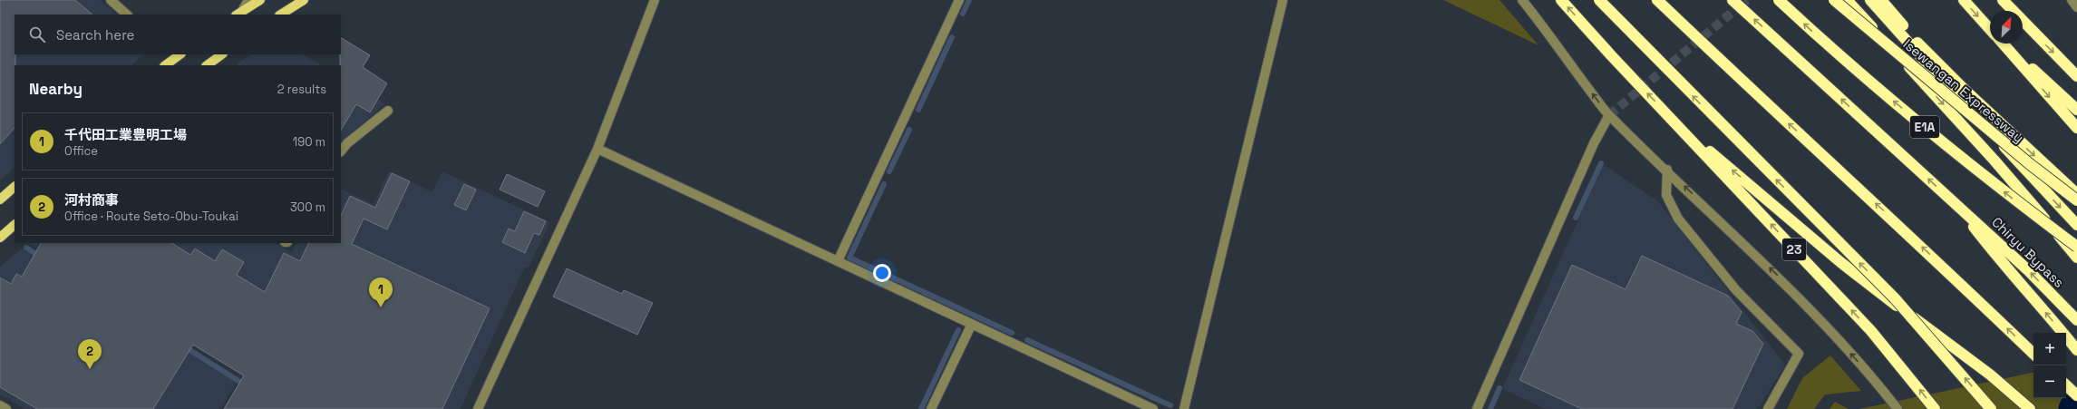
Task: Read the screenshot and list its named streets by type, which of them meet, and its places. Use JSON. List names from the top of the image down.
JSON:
{
  "streets": {
    "highway": [
      "Isewangan Expressway",
      "E1A",
      "23",
      "Chiryu Bypass"
    ]
  },
  "north": "top right",
  "page": {
    "search": "Search here",
    "heading": ["Nearby", "2 results"],
    "list": [
      {
        "mark": "1",
        "name": "千代田工業豊明工場",
        "note": "Office",
        "value": "190 m"
      },
      {
        "mark": "2",
        "name": "河村商事",
        "note": "Office · Route Seto-Obu-Toukai",
        "value": "300 m"
      }
    ],
    "pins": ["1", "2"],
    "map_buttons": ["+", "−"]
  }
}
